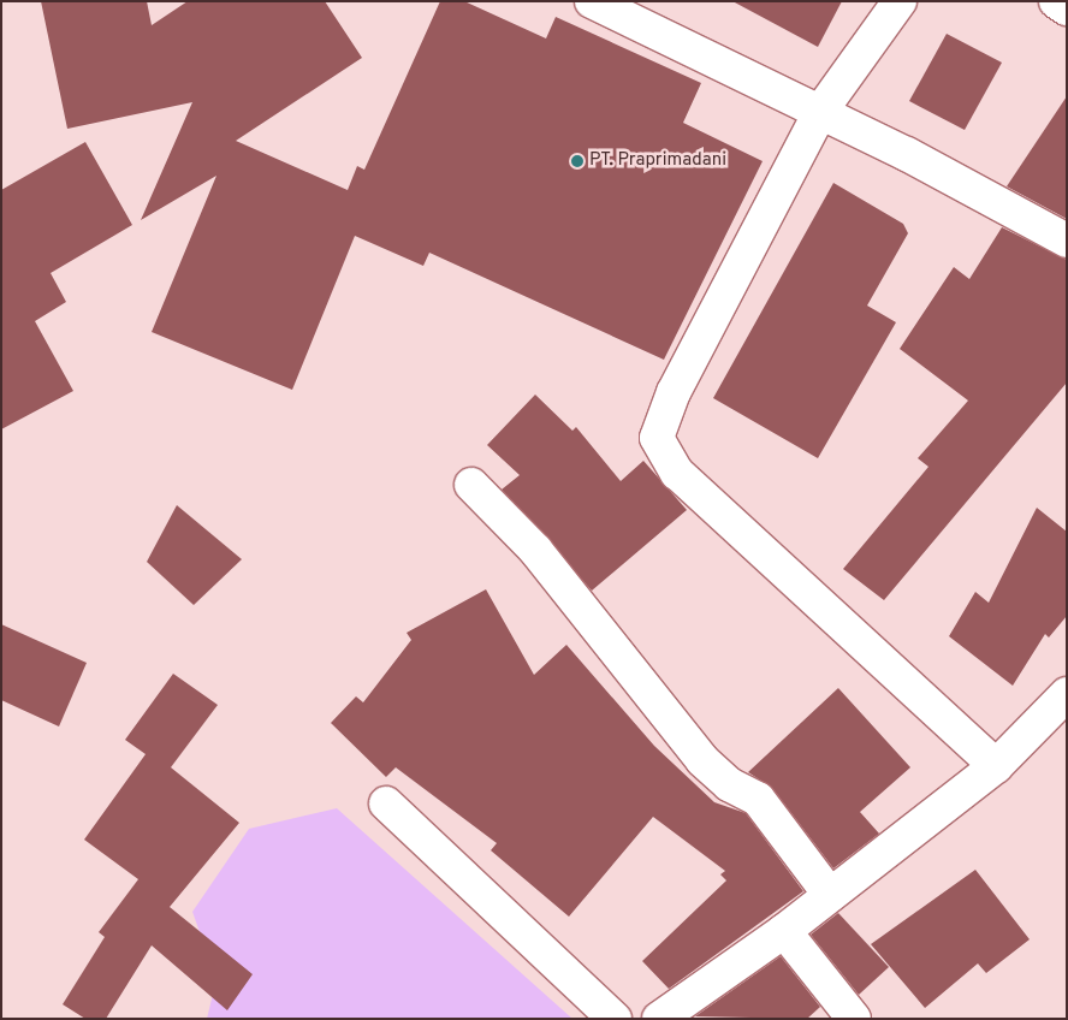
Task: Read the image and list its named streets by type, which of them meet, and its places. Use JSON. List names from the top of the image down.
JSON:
{
  "places": ["PT. Praprimadani"]
}
